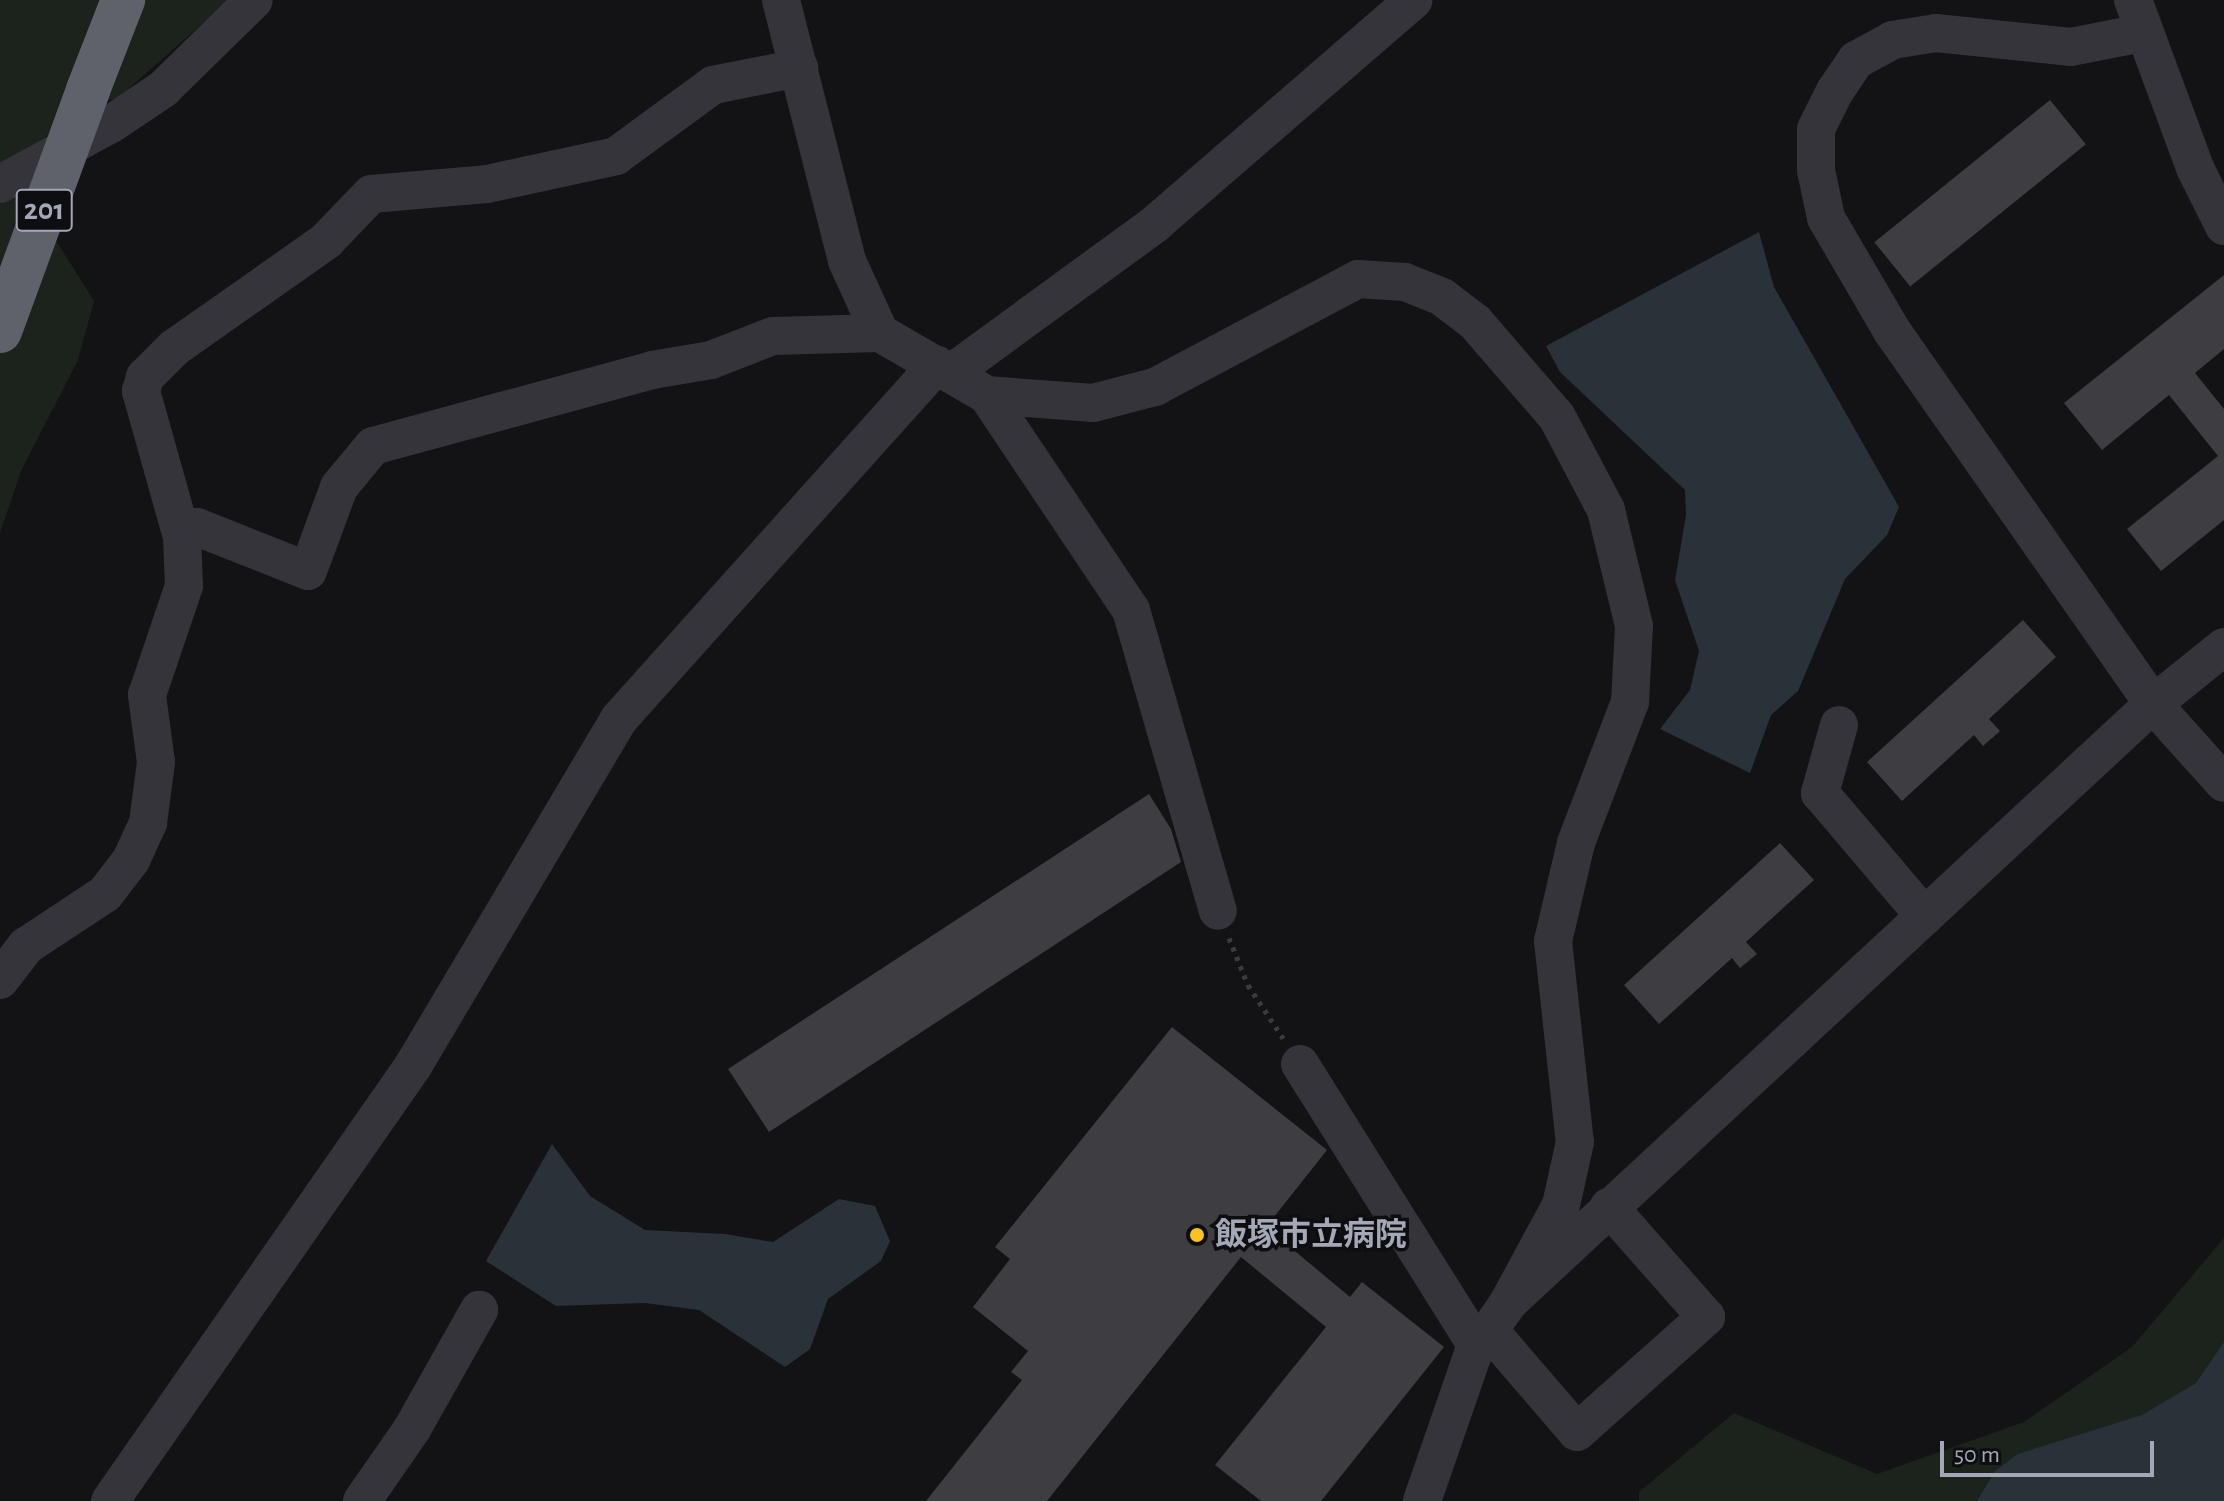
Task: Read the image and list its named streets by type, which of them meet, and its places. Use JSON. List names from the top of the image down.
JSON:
{
  "streets": {
    "highway": ["201"]
  },
  "places": ["飯塚市立病院"],
  "scale_bar": "50 m"
}
